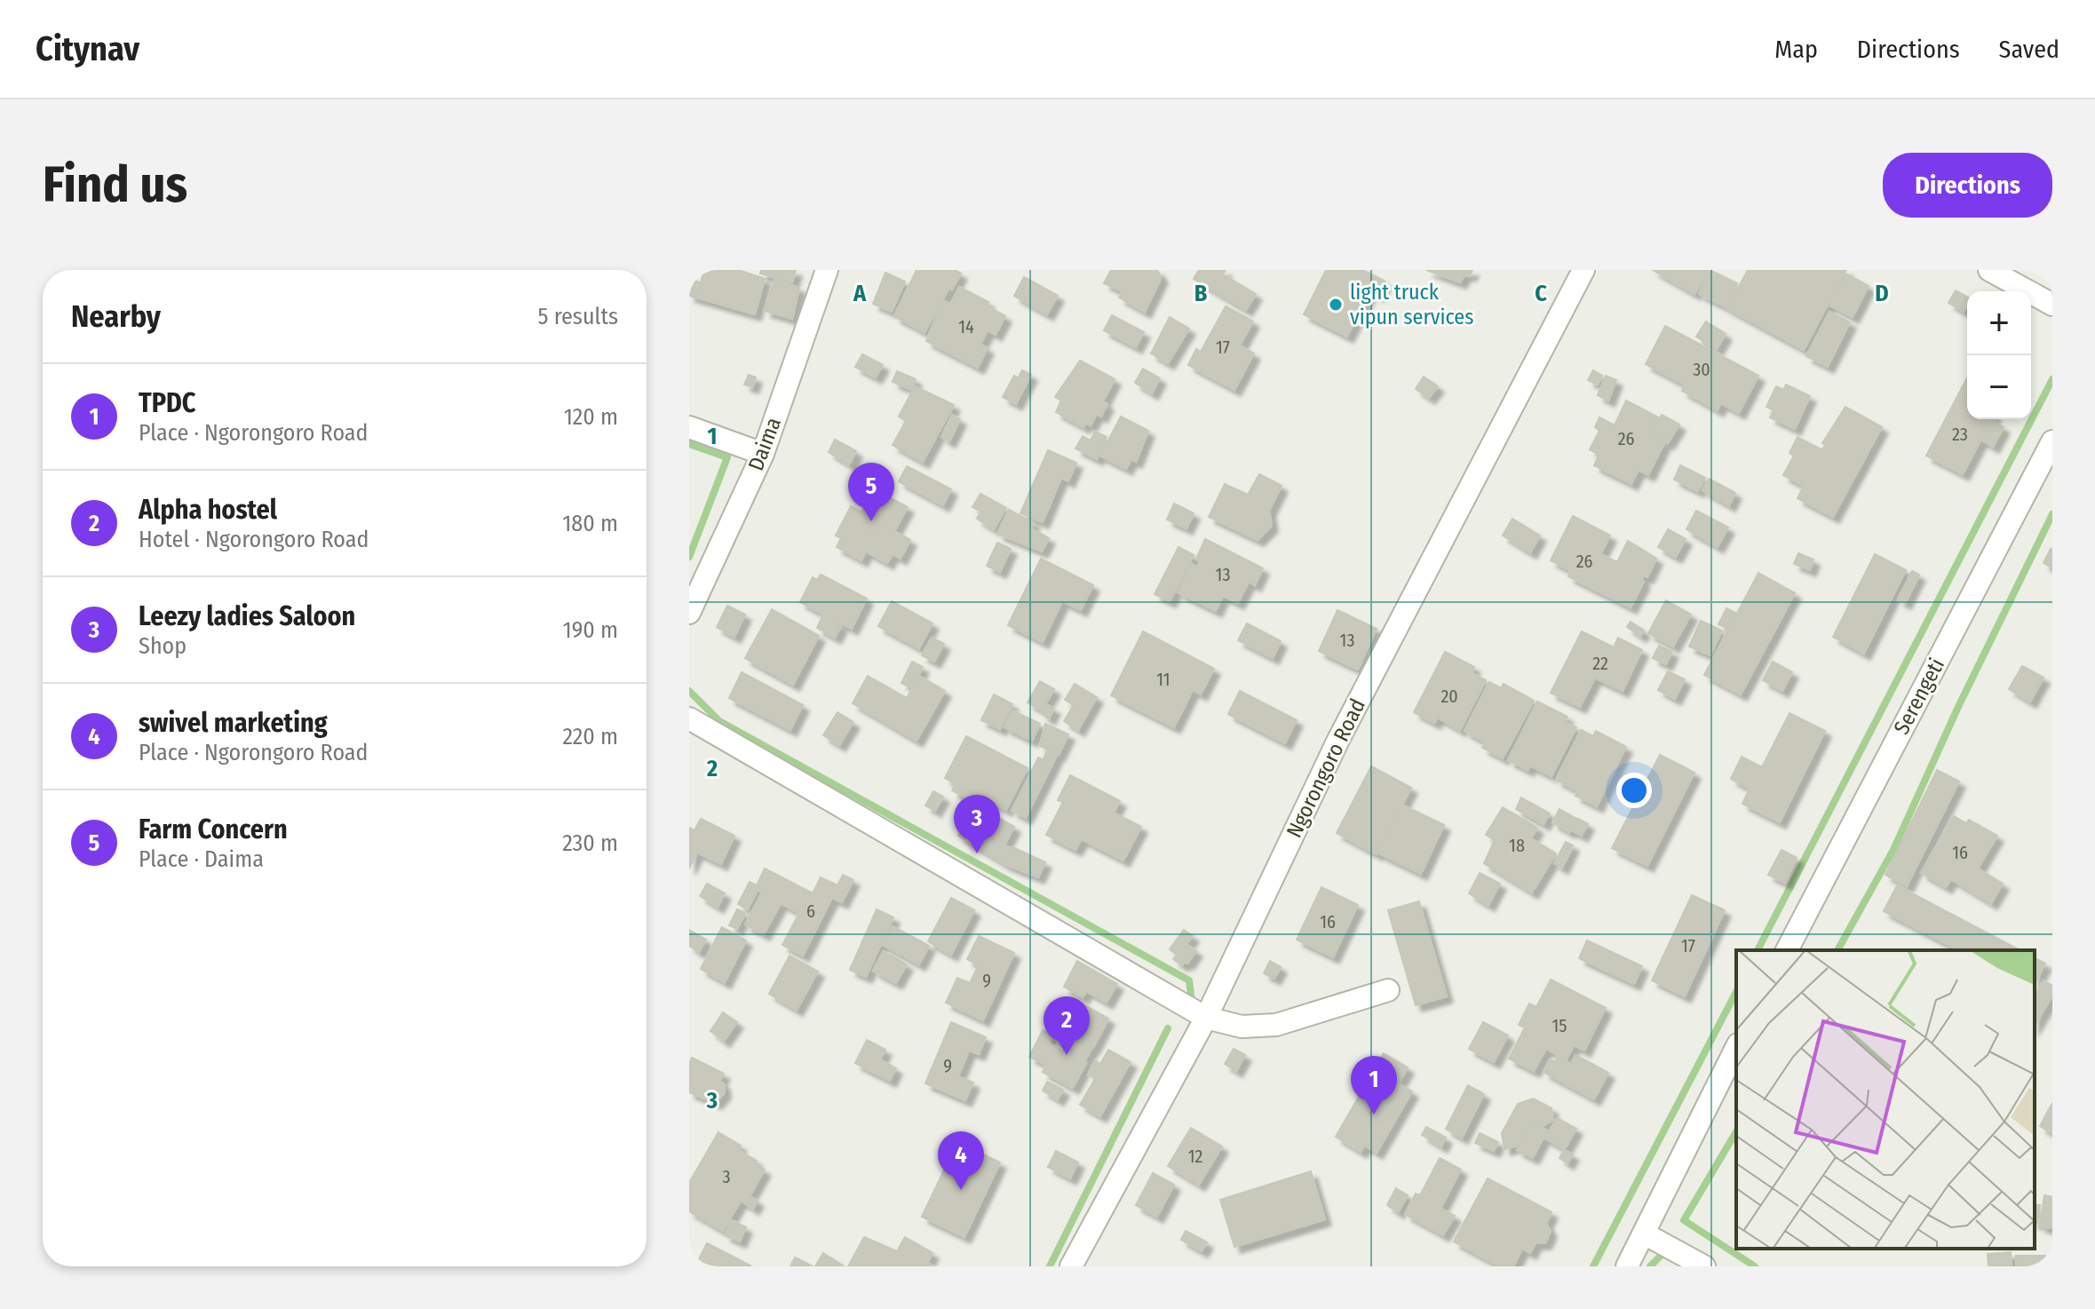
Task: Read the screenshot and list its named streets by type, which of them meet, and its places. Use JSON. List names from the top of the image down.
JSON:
{
  "streets": {
    "street": ["Daima", "Serengeti", "Ngorongoro Road"]
  },
  "places": ["light truck vipun services"],
  "house_numbers": [
    "14",
    "17",
    "30",
    "23",
    "26",
    "26",
    "13",
    "13",
    "22",
    "11",
    "20",
    "18",
    "16",
    "6",
    "16",
    "17",
    "9",
    "15",
    "9",
    "12",
    "3"
  ],
  "page": {
    "header": "Citynav",
    "nav": ["Map", "Directions", "Saved"],
    "buttons": "Directions",
    "title": "Find us",
    "heading": ["Nearby", "5 results"],
    "map_buttons": ["+", "−"],
    "list": [
      {
        "mark": "1",
        "name": "TPDC",
        "note": "Place · Ngorongoro Road",
        "value": "120 m"
      },
      {
        "mark": "2",
        "name": "Alpha hostel",
        "note": "Hotel · Ngorongoro Road",
        "value": "180 m"
      },
      {
        "mark": "3",
        "name": "Leezy ladies Saloon",
        "note": "Shop",
        "value": "190 m"
      },
      {
        "mark": "4",
        "name": "swivel marketing",
        "note": "Place · Ngorongoro Road",
        "value": "220 m"
      },
      {
        "mark": "5",
        "name": "Farm Concern",
        "note": "Place · Daima",
        "value": "230 m"
      }
    ],
    "pins": [
      "5",
      "3",
      "2",
      "1",
      "4"
    ]
  },
  "grid": {
    "columns": [
      "A",
      "B",
      "C",
      "D"
    ],
    "rows": ["1", "2", "3"]
  }
}
